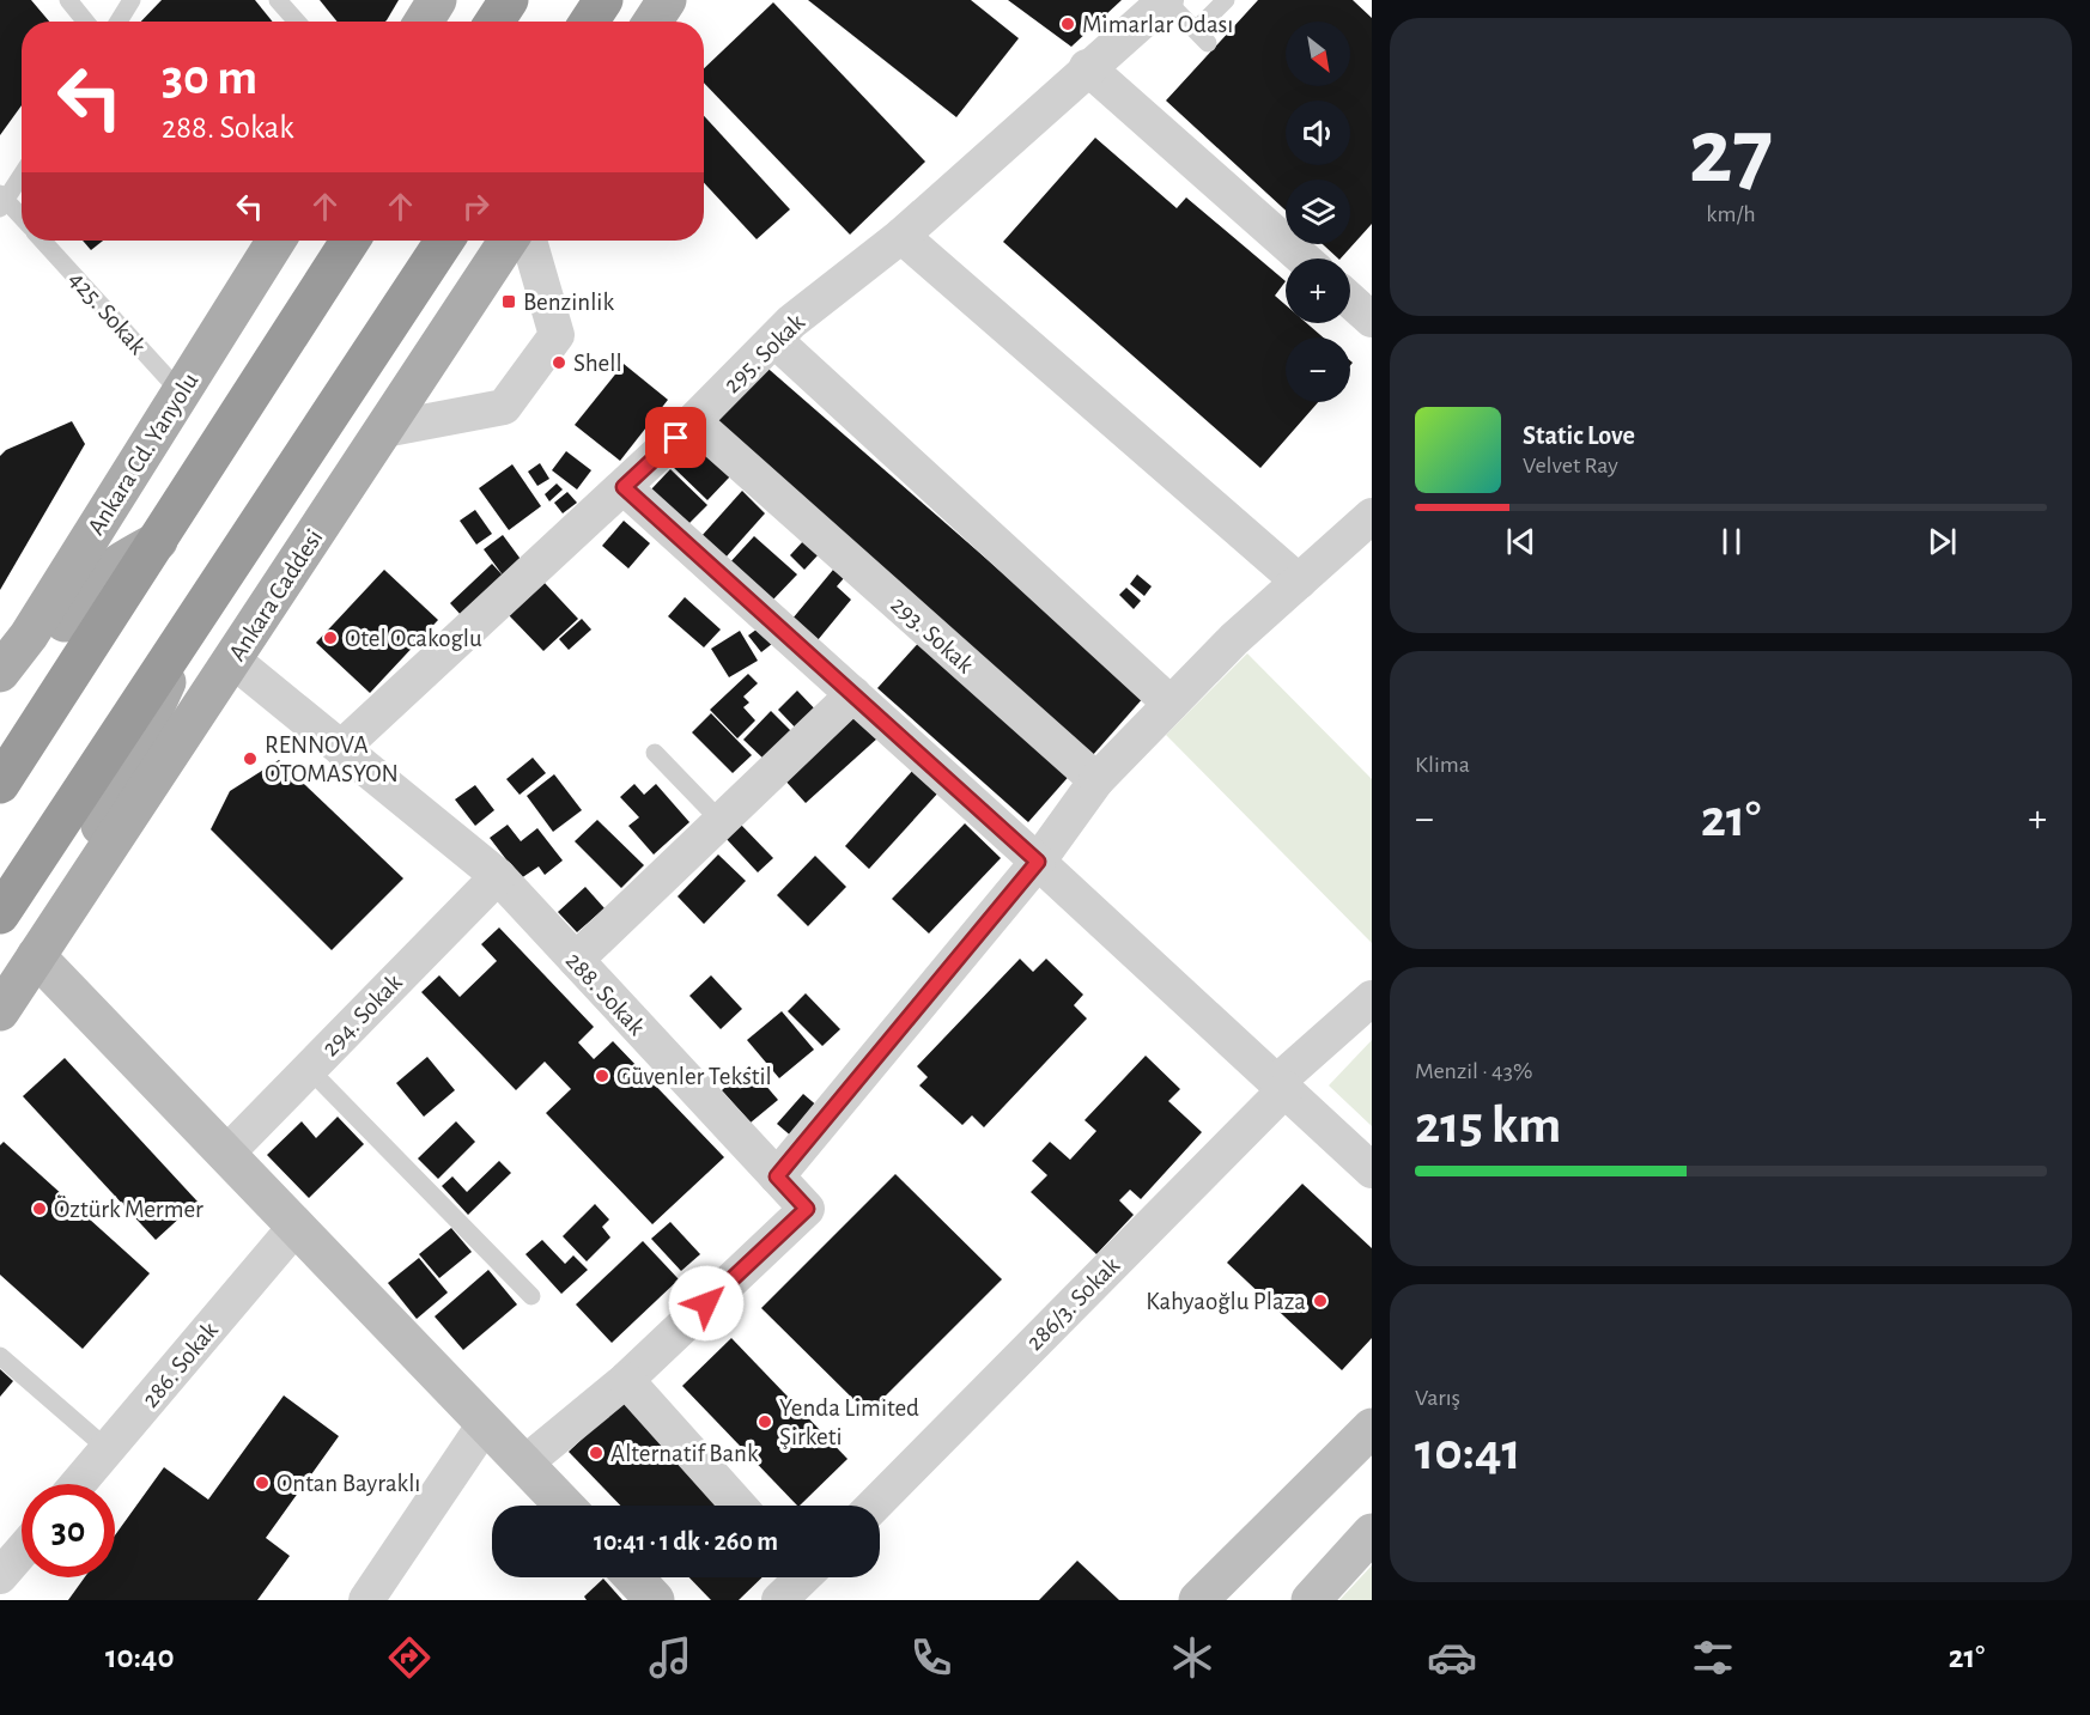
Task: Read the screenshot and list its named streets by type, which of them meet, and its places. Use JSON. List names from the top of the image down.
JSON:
{
  "streets": {
    "highway": ["Ankara Caddesi"],
    "main road": ["Ankara Cd. Yanyolu"],
    "street": [
      "295. Sokak",
      "293. Sokak",
      "288. Sokak",
      "294. Sokak",
      "286/3. Sokak",
      "286. Sokak"
    ],
    "lane": ["425. Sokak"]
  },
  "crossings": [
    ["425. Sokak", "Ankara Cd. Yanyolu"],
    ["295. Sokak", "293. Sokak"],
    ["295. Sokak", "288. Sokak"],
    ["Ankara Caddesi", "288. Sokak"],
    ["288. Sokak", "294. Sokak"]
  ],
  "places": {
    "other": [
      "Mimarlar Odası",
      "Shell",
      "Otel Ocakoglu",
      "RENNOVA OTOMASYON",
      "Güvenler Tekstil",
      "Öztürk Mermer",
      "Kahyaoğlu Plaza",
      "Yenda Limited Şirketi",
      "Alternatif Bank",
      "Ontan Bayraklı"
    ],
    "transit": ["Benzinlik"]
  },
  "north": "bottom right",
  "page": {
    "tile": [
      ["27", "km/h"],
      "Klima",
      ["Menzil · 43%", "215 km"],
      ["Varış", "10:41"]
    ],
    "map_buttons": ["+", "−"],
    "turn": ["30 m", "288. Sokak"],
    "song": ["Static Love", "Velvet Ray"],
    "heat": ["−", "21°", "+"],
    "limit": "30",
    "trip": "10:41 · 1 dk · 260 m",
    "tabs": ["10:40", "21°"]
  }
}
